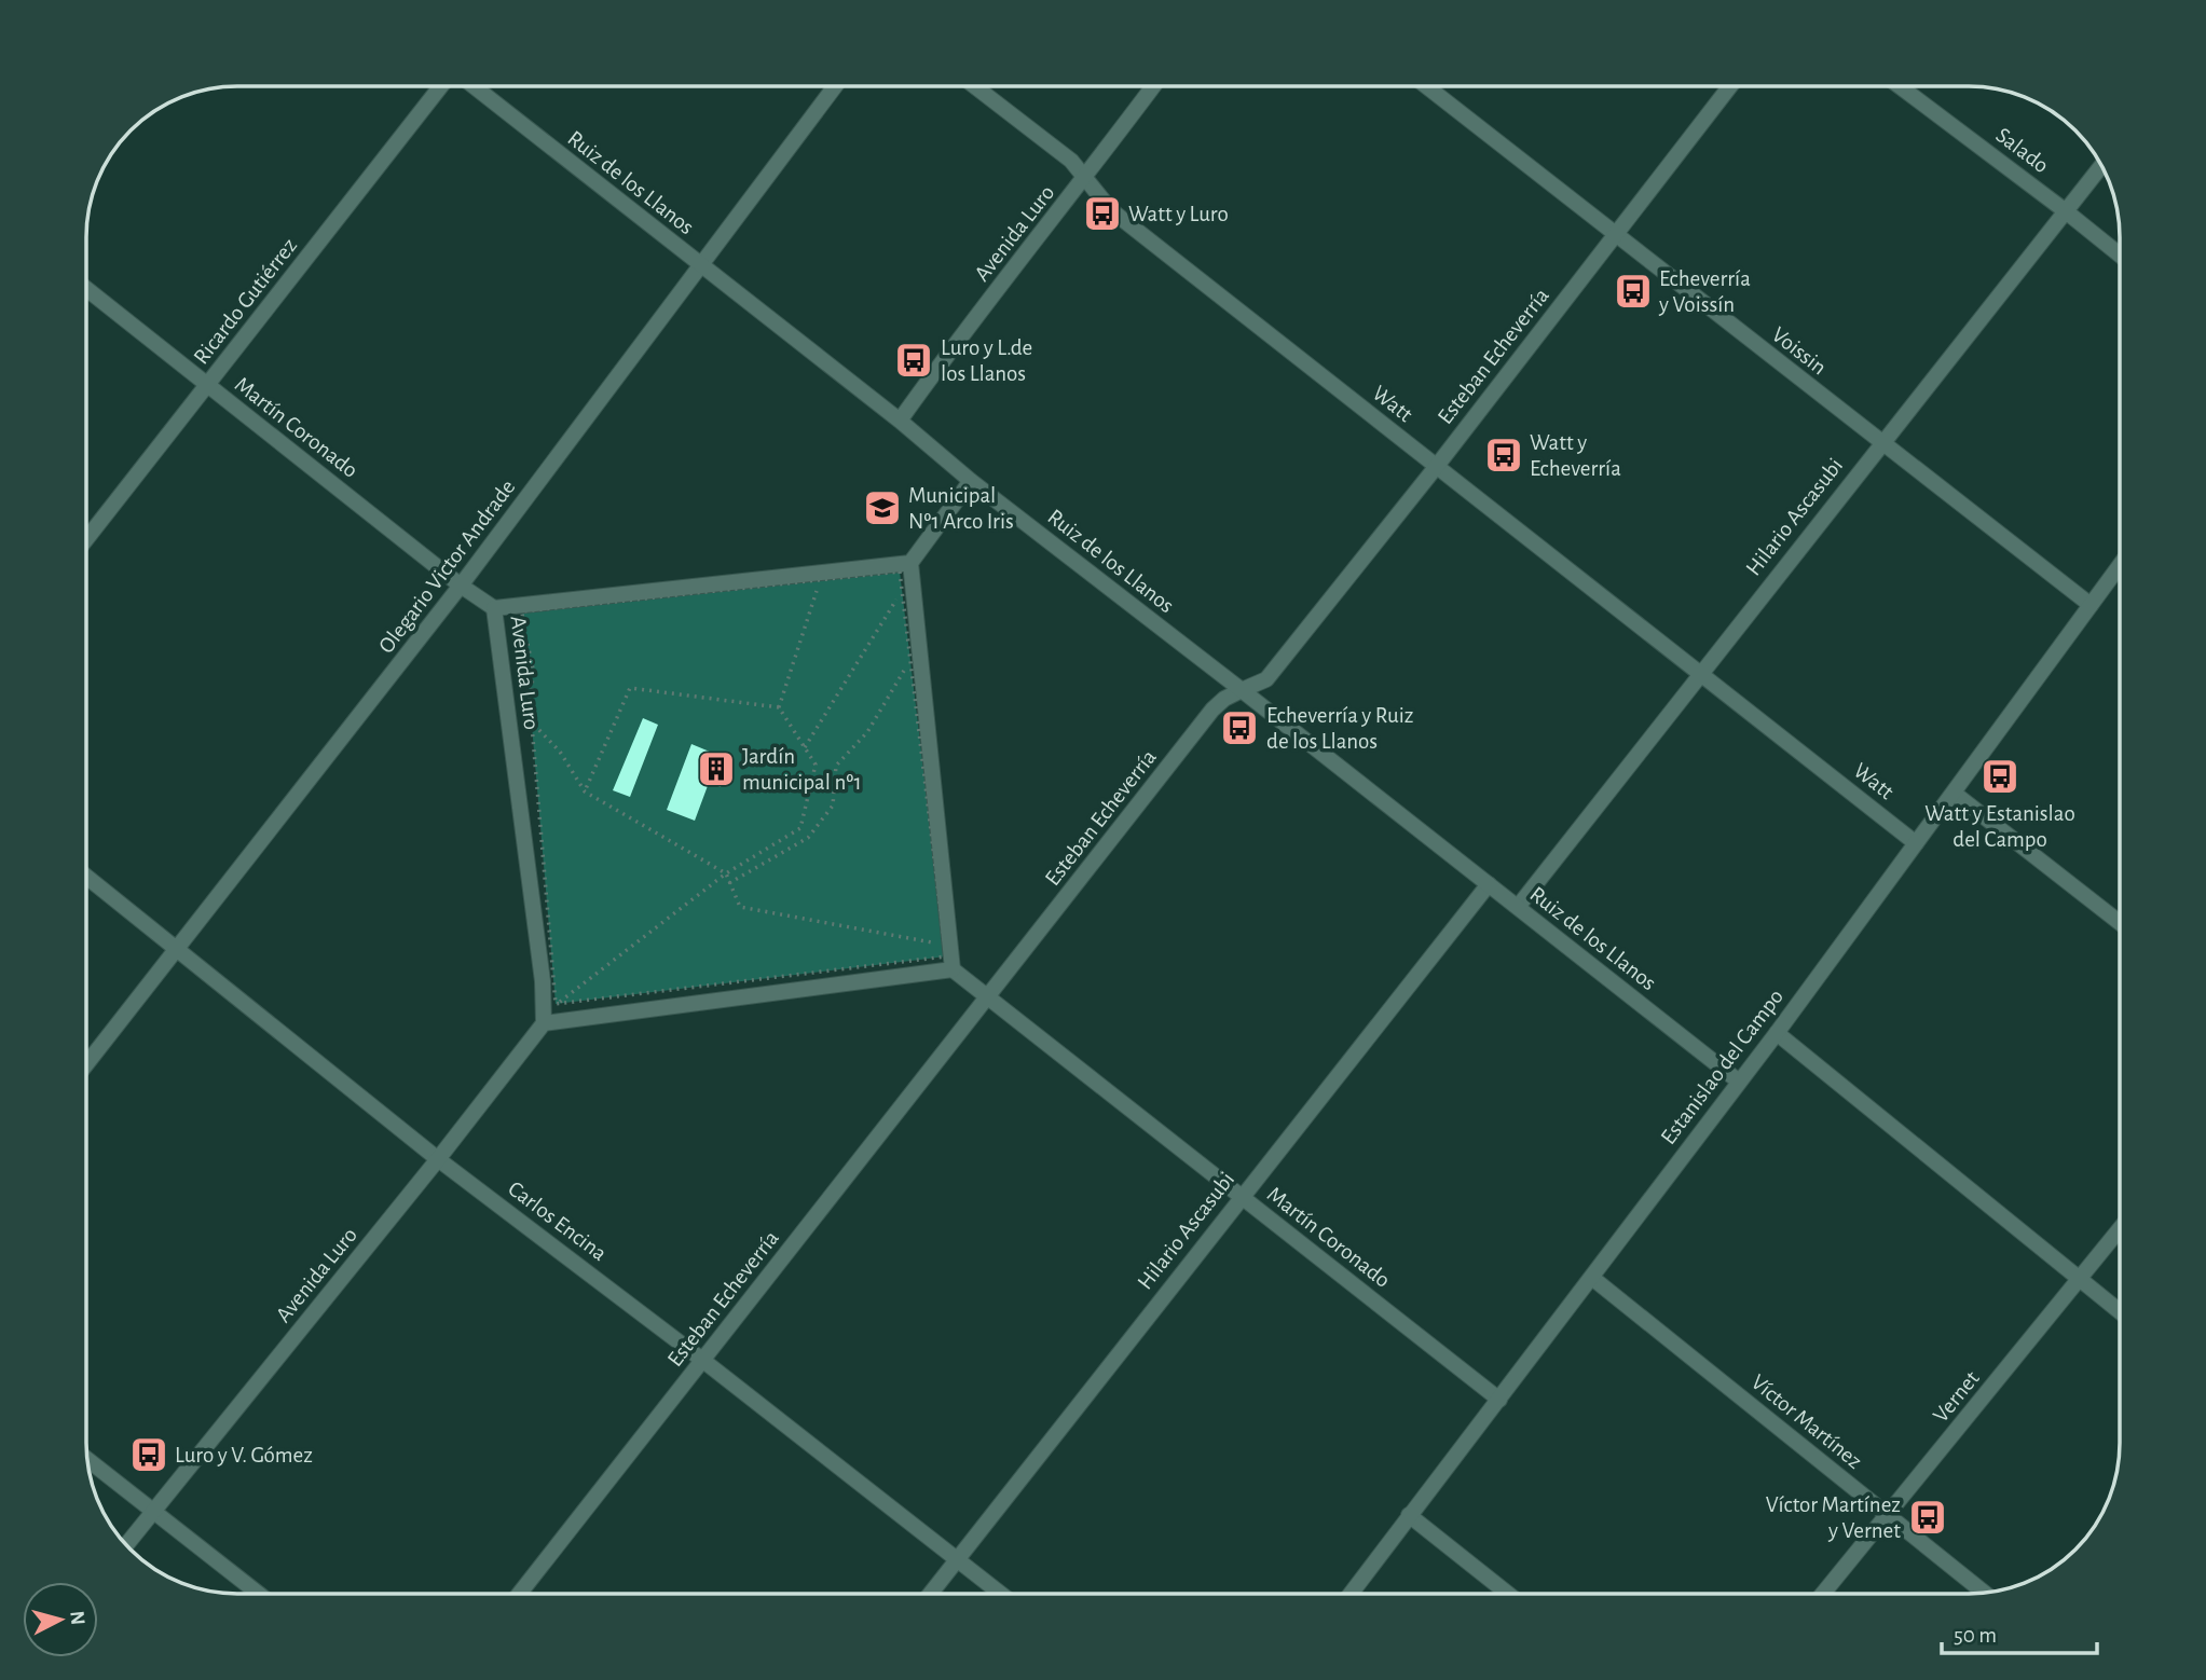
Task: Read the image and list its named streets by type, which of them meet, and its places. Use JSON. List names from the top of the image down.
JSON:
{
  "streets": {
    "street": [
      "Salado",
      "Ruiz de los Llanos",
      "Avenida Luro",
      "Ricardo Gutiérrez",
      "Voissin",
      "Esteban Echeverría",
      "Watt",
      "Martín Coronado",
      "Hilario Ascasubi",
      "Olegario Victor Andrade",
      "Estanislao del Campo",
      "Carlos Encina",
      "Vernet",
      "Víctor Martínez"
    ]
  },
  "crossings": [
    ["Salado", "Hilario Ascasubi"],
    ["Ruiz de los Llanos", "Avenida Luro"],
    ["Ruiz de los Llanos", "Esteban Echeverría"],
    ["Ruiz de los Llanos", "Hilario Ascasubi"],
    ["Ruiz de los Llanos", "Olegario Victor Andrade"],
    ["Ruiz de los Llanos", "Estanislao del Campo"],
    ["Avenida Luro", "Watt"],
    ["Avenida Luro", "Martín Coronado"],
    ["Avenida Luro", "Carlos Encina"],
    ["Ricardo Gutiérrez", "Martín Coronado"],
    ["Voissin", "Esteban Echeverría"],
    ["Voissin", "Hilario Ascasubi"],
    ["Voissin", "Estanislao del Campo"],
    ["Esteban Echeverría", "Watt"],
    ["Esteban Echeverría", "Martín Coronado"],
    ["Esteban Echeverría", "Carlos Encina"],
    ["Watt", "Hilario Ascasubi"],
    ["Watt", "Estanislao del Campo"],
    ["Martín Coronado", "Hilario Ascasubi"],
    ["Martín Coronado", "Olegario Victor Andrade"],
    ["Martín Coronado", "Estanislao del Campo"],
    ["Hilario Ascasubi", "Carlos Encina"],
    ["Olegario Victor Andrade", "Carlos Encina"],
    ["Estanislao del Campo", "Víctor Martínez"],
    ["Vernet", "Víctor Martínez"]
  ],
  "places": {
    "bus stop": [
      "Watt y Luro",
      "Echeverría y Voissín",
      "Luro y L.de los Llanos",
      "Watt y Echeverría",
      "Echeverría y Ruiz de los Llanos",
      "Watt y Estanislao del Campo",
      "Luro y V. Gómez",
      "Víctor Martínez y Vernet"
    ],
    "school or university": ["Municipal Nº1 Arco Iris"],
    "building": ["Jardín municipal nº1"]
  },
  "scale_bar": "50 m",
  "north": "right"
}
